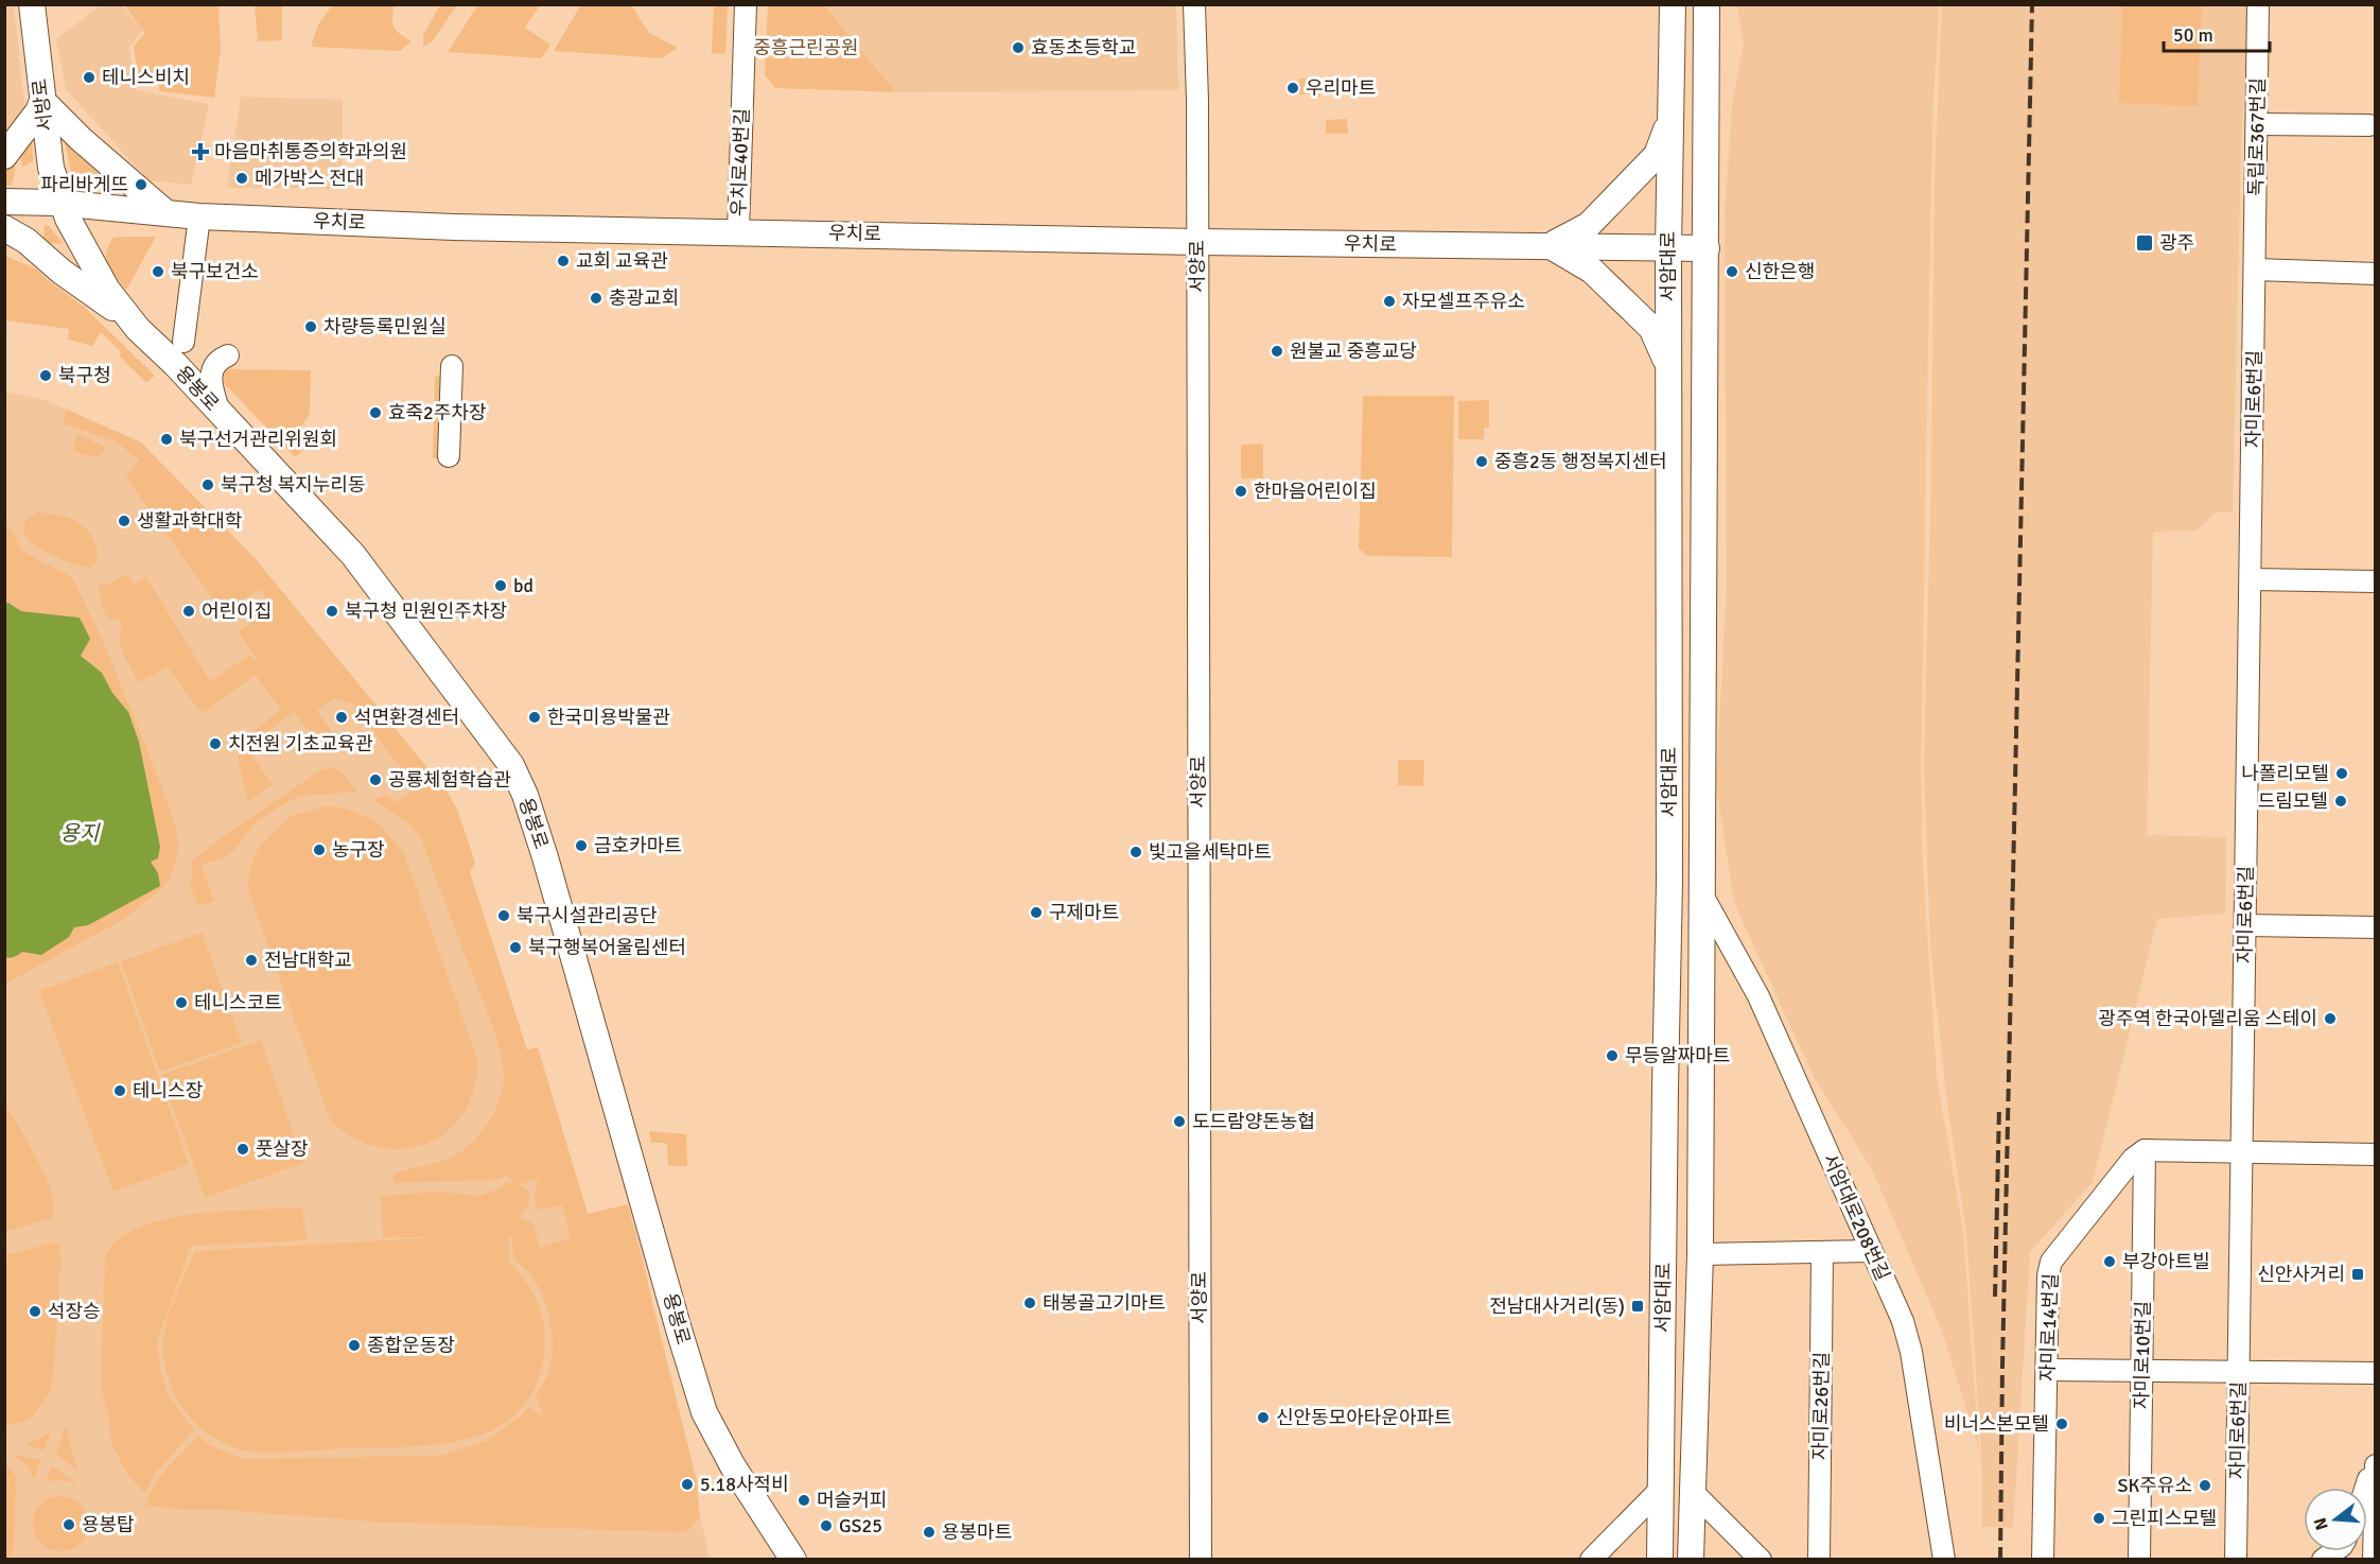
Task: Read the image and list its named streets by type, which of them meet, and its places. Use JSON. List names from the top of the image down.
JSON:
{
  "streets": {
    "main road": [
      "서방로",
      "우치로",
      "서암대로",
      "용봉로"
    ],
    "street": [
      "독립로367번길",
      "우치로40번길",
      "서양로",
      "자미로6번길",
      "서암대로208번길",
      "자미로14번길",
      "자미로10번길",
      "자미로26번길"
    ]
  },
  "crossings": [
    ["서방로", "우치로"],
    ["서방로", "용봉로"],
    ["독립로367번길", "자미로6번길"],
    ["우치로40번길", "우치로"],
    ["우치로", "서양로"],
    ["우치로", "서암대로"],
    ["우치로", "용봉로"],
    ["서암대로", "서암대로208번길"],
    ["서암대로", "자미로26번길"],
    ["자미로14번길", "자미로10번길"]
  ],
  "water": ["용지"],
  "parks": ["중흥근린공원"],
  "places": {
    "other": [
      "효동초등학교",
      "테니스비치",
      "우리마트",
      "메가박스 전대",
      "파리바게뜨",
      "교회 교육관",
      "북구보건소",
      "신한은행",
      "충광교회",
      "자모셀프주유소",
      "차량등록민원실",
      "원불교 중흥교당",
      "북구청",
      "효죽2주차장",
      "북구선거관리위원회",
      "중흥2동 행정복지센터",
      "북구청 복지누리동",
      "한마음어린이집",
      "생활과학대학",
      "bd",
      "어린이집",
      "북구청 민원인주차장",
      "석면환경센터",
      "한국미용박물관",
      "치전원 기초교육관",
      "나폴리모텔",
      "공룡체험학습관",
      "드림모텔",
      "금호카마트",
      "농구장",
      "빛고을세탁마트",
      "구제마트",
      "북구시설관리공단",
      "북구행복어울림센터",
      "전남대학교",
      "테니스코트",
      "광주역 한국아델리움 스테이",
      "무등알짜마트",
      "테니스장",
      "도드람양돈농협",
      "풋살장",
      "부강아트빌",
      "태봉골고기마트",
      "석장승",
      "종합운동장",
      "신안동모아타운아파트",
      "비너스본모텔",
      "5.18사적비",
      "SK주유소",
      "머슬커피",
      "그린피스모텔",
      "용봉탑",
      "GS25",
      "용봉마트"
    ],
    "health": ["마음마취통증의학과의원"],
    "transit": ["광주", "신안사거리", "전남대사거리(동)"]
  },
  "scale_bar": "50 m",
  "north": "left"
}
